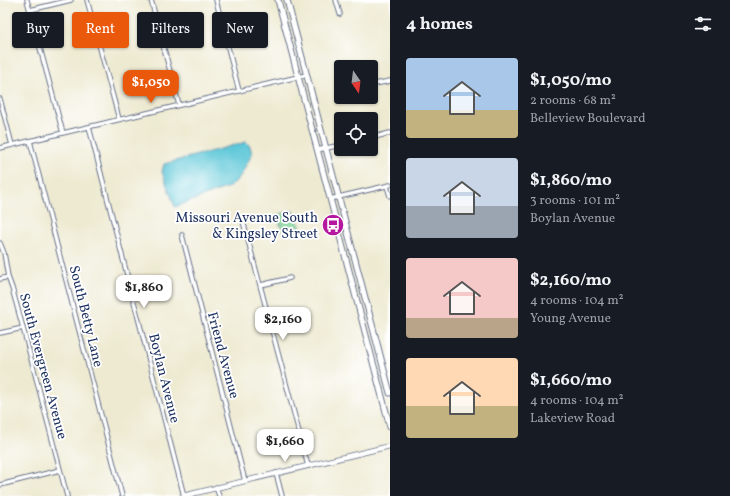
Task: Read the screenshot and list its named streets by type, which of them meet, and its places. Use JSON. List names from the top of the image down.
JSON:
{
  "streets": {
    "street": [
      "South Betty Lane",
      "Friend Avenue",
      "South Evergreen Avenue",
      "Boylan Avenue"
    ]
  },
  "places": {
    "bus stop": ["Missouri Avenue South & Kingsley Street"]
  },
  "north": "bottom",
  "page": {
    "heading": "4 homes",
    "chip": [
      "Buy",
      "Rent",
      "Filters",
      "New"
    ],
    "list": [
      {
        "name": "$1,050/mo",
        "note": "2 rooms · 68 m² · Belleview Boulevard"
      },
      {
        "name": "$1,860/mo",
        "note": "3 rooms · 101 m² · Boylan Avenue"
      },
      {
        "name": "$2,160/mo",
        "note": "4 rooms · 104 m² · Young Avenue"
      },
      {
        "name": "$1,660/mo",
        "note": "4 rooms · 104 m² · Lakeview Road"
      }
    ],
    "price": [
      "$1,050",
      "$1,860",
      "$2,160",
      "$1,660"
    ]
  }
}
